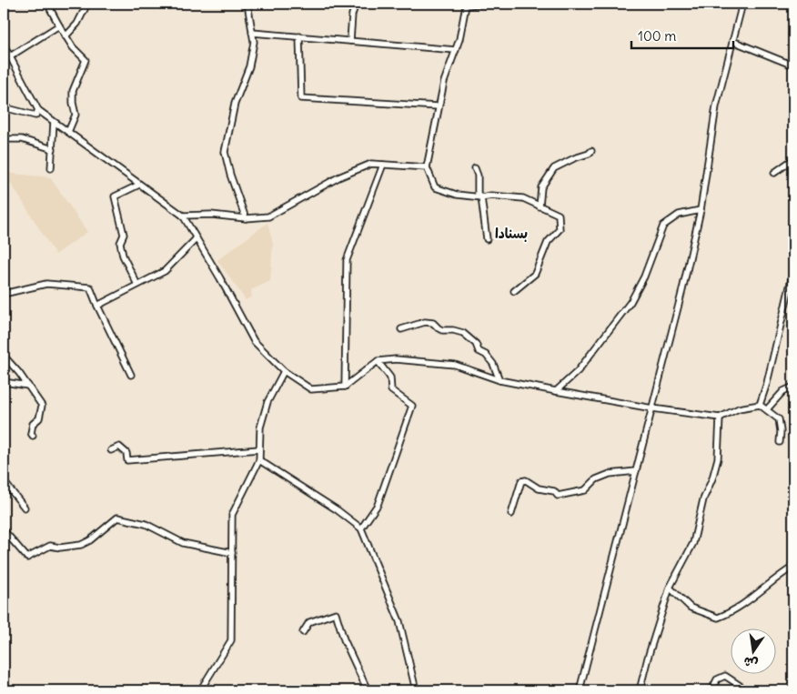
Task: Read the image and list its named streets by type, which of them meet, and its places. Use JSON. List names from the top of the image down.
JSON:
{
  "districts": ["بسنادا"],
  "scale_bar": "100 m",
  "north": "bottom"
}
